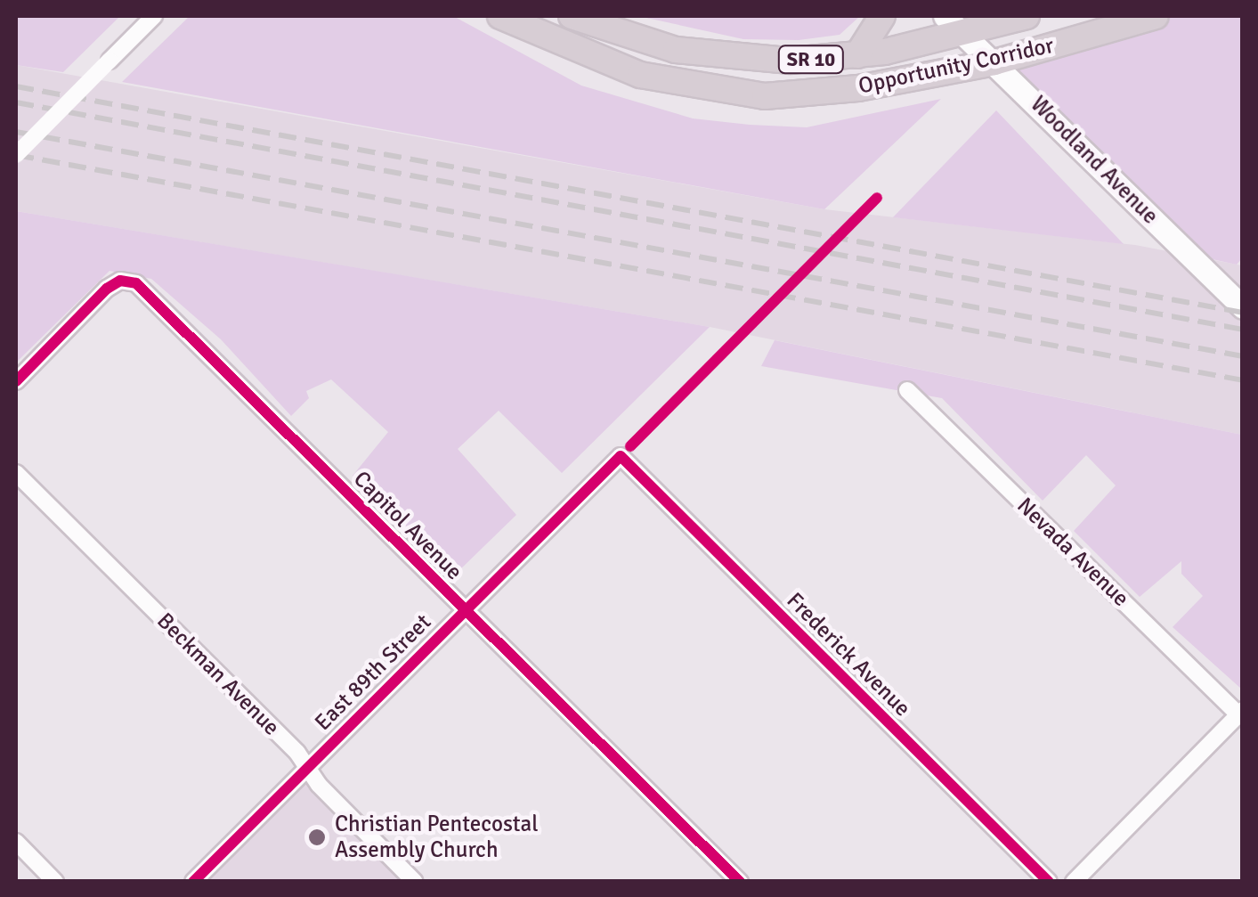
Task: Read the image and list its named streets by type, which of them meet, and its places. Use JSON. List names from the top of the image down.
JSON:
{
  "streets": {
    "main road": ["SR 10", "Opportunity Corridor", "Woodland Avenue"],
    "street": [
      "Capitol Avenue",
      "Nevada Avenue",
      "Frederick Avenue",
      "East 89th Street",
      "Beckman Avenue"
    ]
  },
  "crossings": [
    ["Opportunity Corridor", "Woodland Avenue"],
    ["Capitol Avenue", "East 89th Street"],
    ["Frederick Avenue", "East 89th Street"],
    ["East 89th Street", "Beckman Avenue"]
  ],
  "places": ["Christian Pentecostal Assembly Church"]
}
